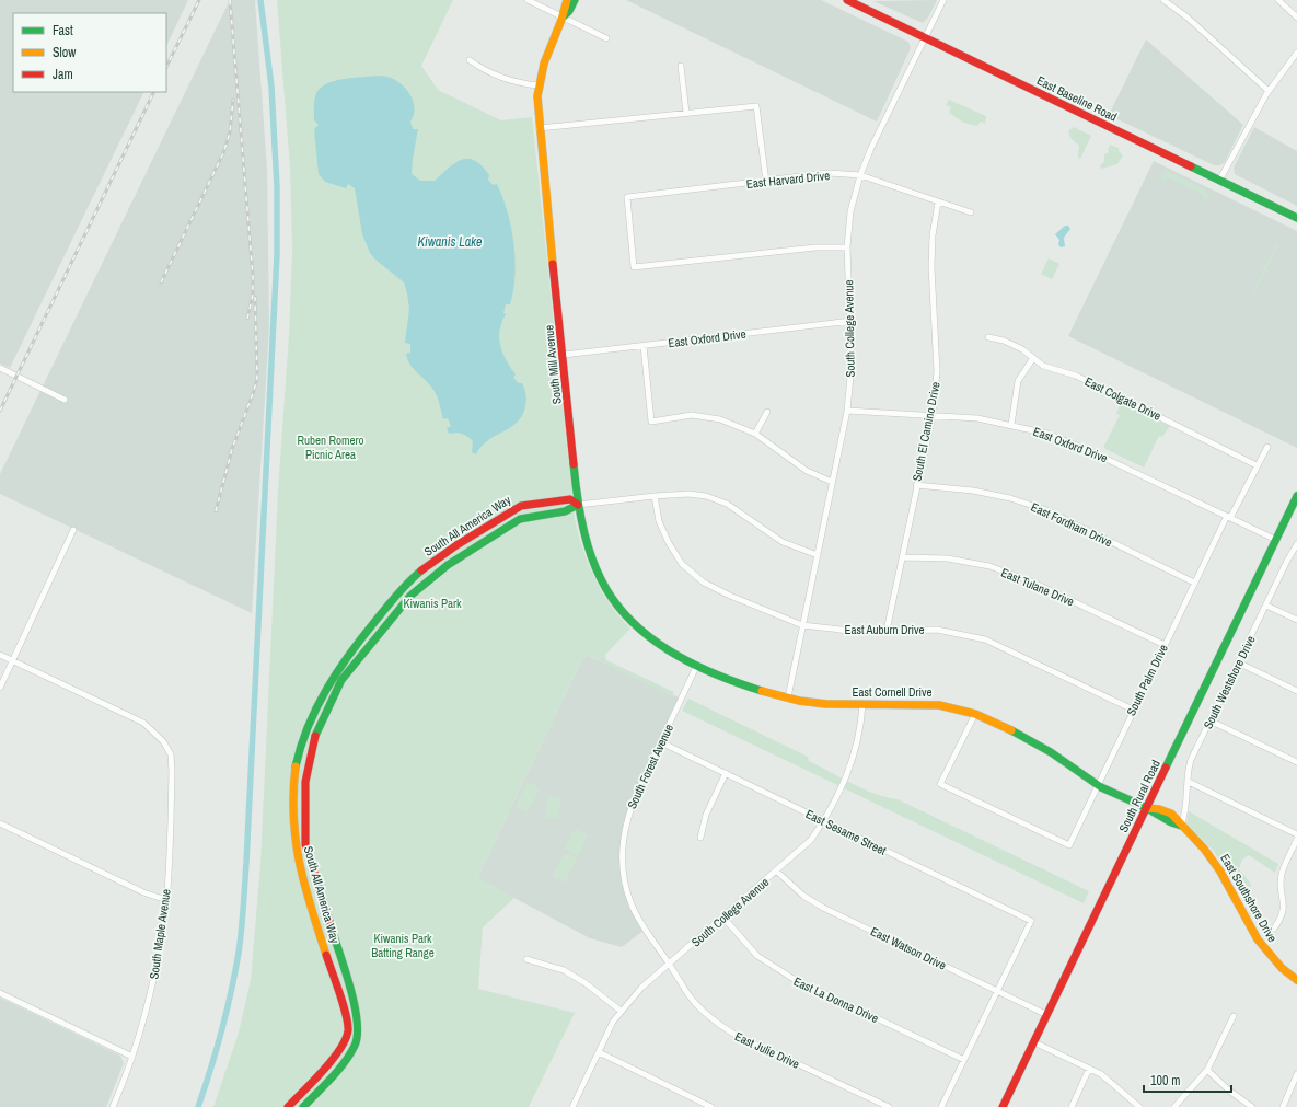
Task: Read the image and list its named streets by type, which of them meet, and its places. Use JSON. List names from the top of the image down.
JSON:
{
  "streets": {
    "street": [
      "East Baseline Road",
      "East Harvard Drive",
      "South College Avenue",
      "East Oxford Drive",
      "South Mill Avenue",
      "East Colgate Drive",
      "South El Camino Drive",
      "East Fordham Drive",
      "South All America Way",
      "East Tulane Drive",
      "East Auburn Drive",
      "South Palm Drive",
      "South Westshore Drive",
      "East Cornell Drive",
      "South Forest Avenue",
      "South Rural Road",
      "East Sesame Street",
      "East Southshore Drive",
      "South Maple Avenue",
      "East Watson Drive",
      "East La Donna Drive",
      "East Julie Drive"
    ]
  },
  "crossings": [
    ["East Baseline Road", "South College Avenue"],
    ["East Harvard Drive", "South College Avenue"],
    ["East Harvard Drive", "South El Camino Drive"],
    ["South College Avenue", "East Oxford Drive"],
    ["South College Avenue", "East Auburn Drive"],
    ["South College Avenue", "East Cornell Drive"],
    ["South College Avenue", "South Forest Avenue"],
    ["South College Avenue", "East Sesame Street"],
    ["South College Avenue", "East Watson Drive"],
    ["South College Avenue", "East La Donna Drive"],
    ["South College Avenue", "East Julie Drive"],
    ["East Oxford Drive", "South Mill Avenue"],
    ["East Oxford Drive", "South El Camino Drive"],
    ["East Oxford Drive", "South Palm Drive"],
    ["East Oxford Drive", "South Rural Road"],
    ["South Mill Avenue", "South All America Way"],
    ["South Mill Avenue", "East Cornell Drive"],
    ["South Mill Avenue", "South Forest Avenue"],
    ["East Colgate Drive", "South Palm Drive"],
    ["South El Camino Drive", "East Fordham Drive"],
    ["South El Camino Drive", "East Tulane Drive"],
    ["South El Camino Drive", "East Auburn Drive"],
    ["East Fordham Drive", "South Palm Drive"],
    ["East Tulane Drive", "South Palm Drive"],
    ["East Auburn Drive", "South Palm Drive"],
    ["South Palm Drive", "East Cornell Drive"],
    ["South Westshore Drive", "East Southshore Drive"],
    ["East Cornell Drive", "South Forest Avenue"],
    ["East Cornell Drive", "South Rural Road"],
    ["East Cornell Drive", "East Southshore Drive"],
    ["South Forest Avenue", "East Sesame Street"],
    ["South Forest Avenue", "East Julie Drive"],
    ["South Rural Road", "East Southshore Drive"],
    ["South Rural Road", "East Watson Drive"],
    ["East Sesame Street", "East Watson Drive"]
  ],
  "water": ["Kiwanis Lake"],
  "parks": ["Ruben Romero Picnic Area", "Kiwanis Park", "Kiwanis Park Batting Range"],
  "legend": ["Fast", "Slow", "Jam"],
  "scale_bar": "100 m"
}
